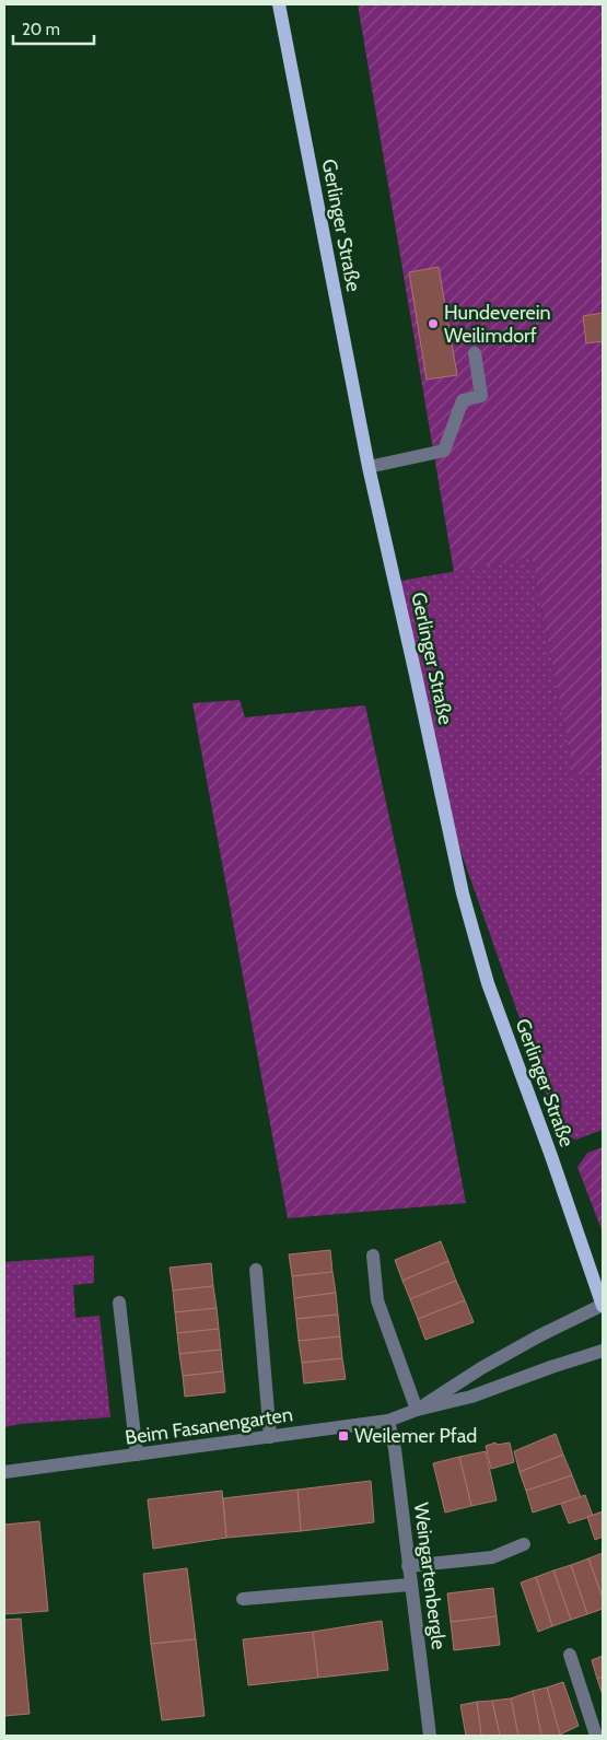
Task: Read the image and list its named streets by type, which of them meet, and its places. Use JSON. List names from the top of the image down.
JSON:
{
  "streets": {
    "main road": ["Gerlinger Straße"],
    "street": ["Beim Fasanengarten", "Weingartenbergle"]
  },
  "crossings": [
    ["Gerlinger Straße", "Beim Fasanengarten"],
    ["Beim Fasanengarten", "Weingartenbergle"]
  ],
  "places": {
    "other": ["Hundeverein Weilimdorf"],
    "transit": ["Weilemer Pfad"]
  },
  "scale_bar": "20 m"
}
